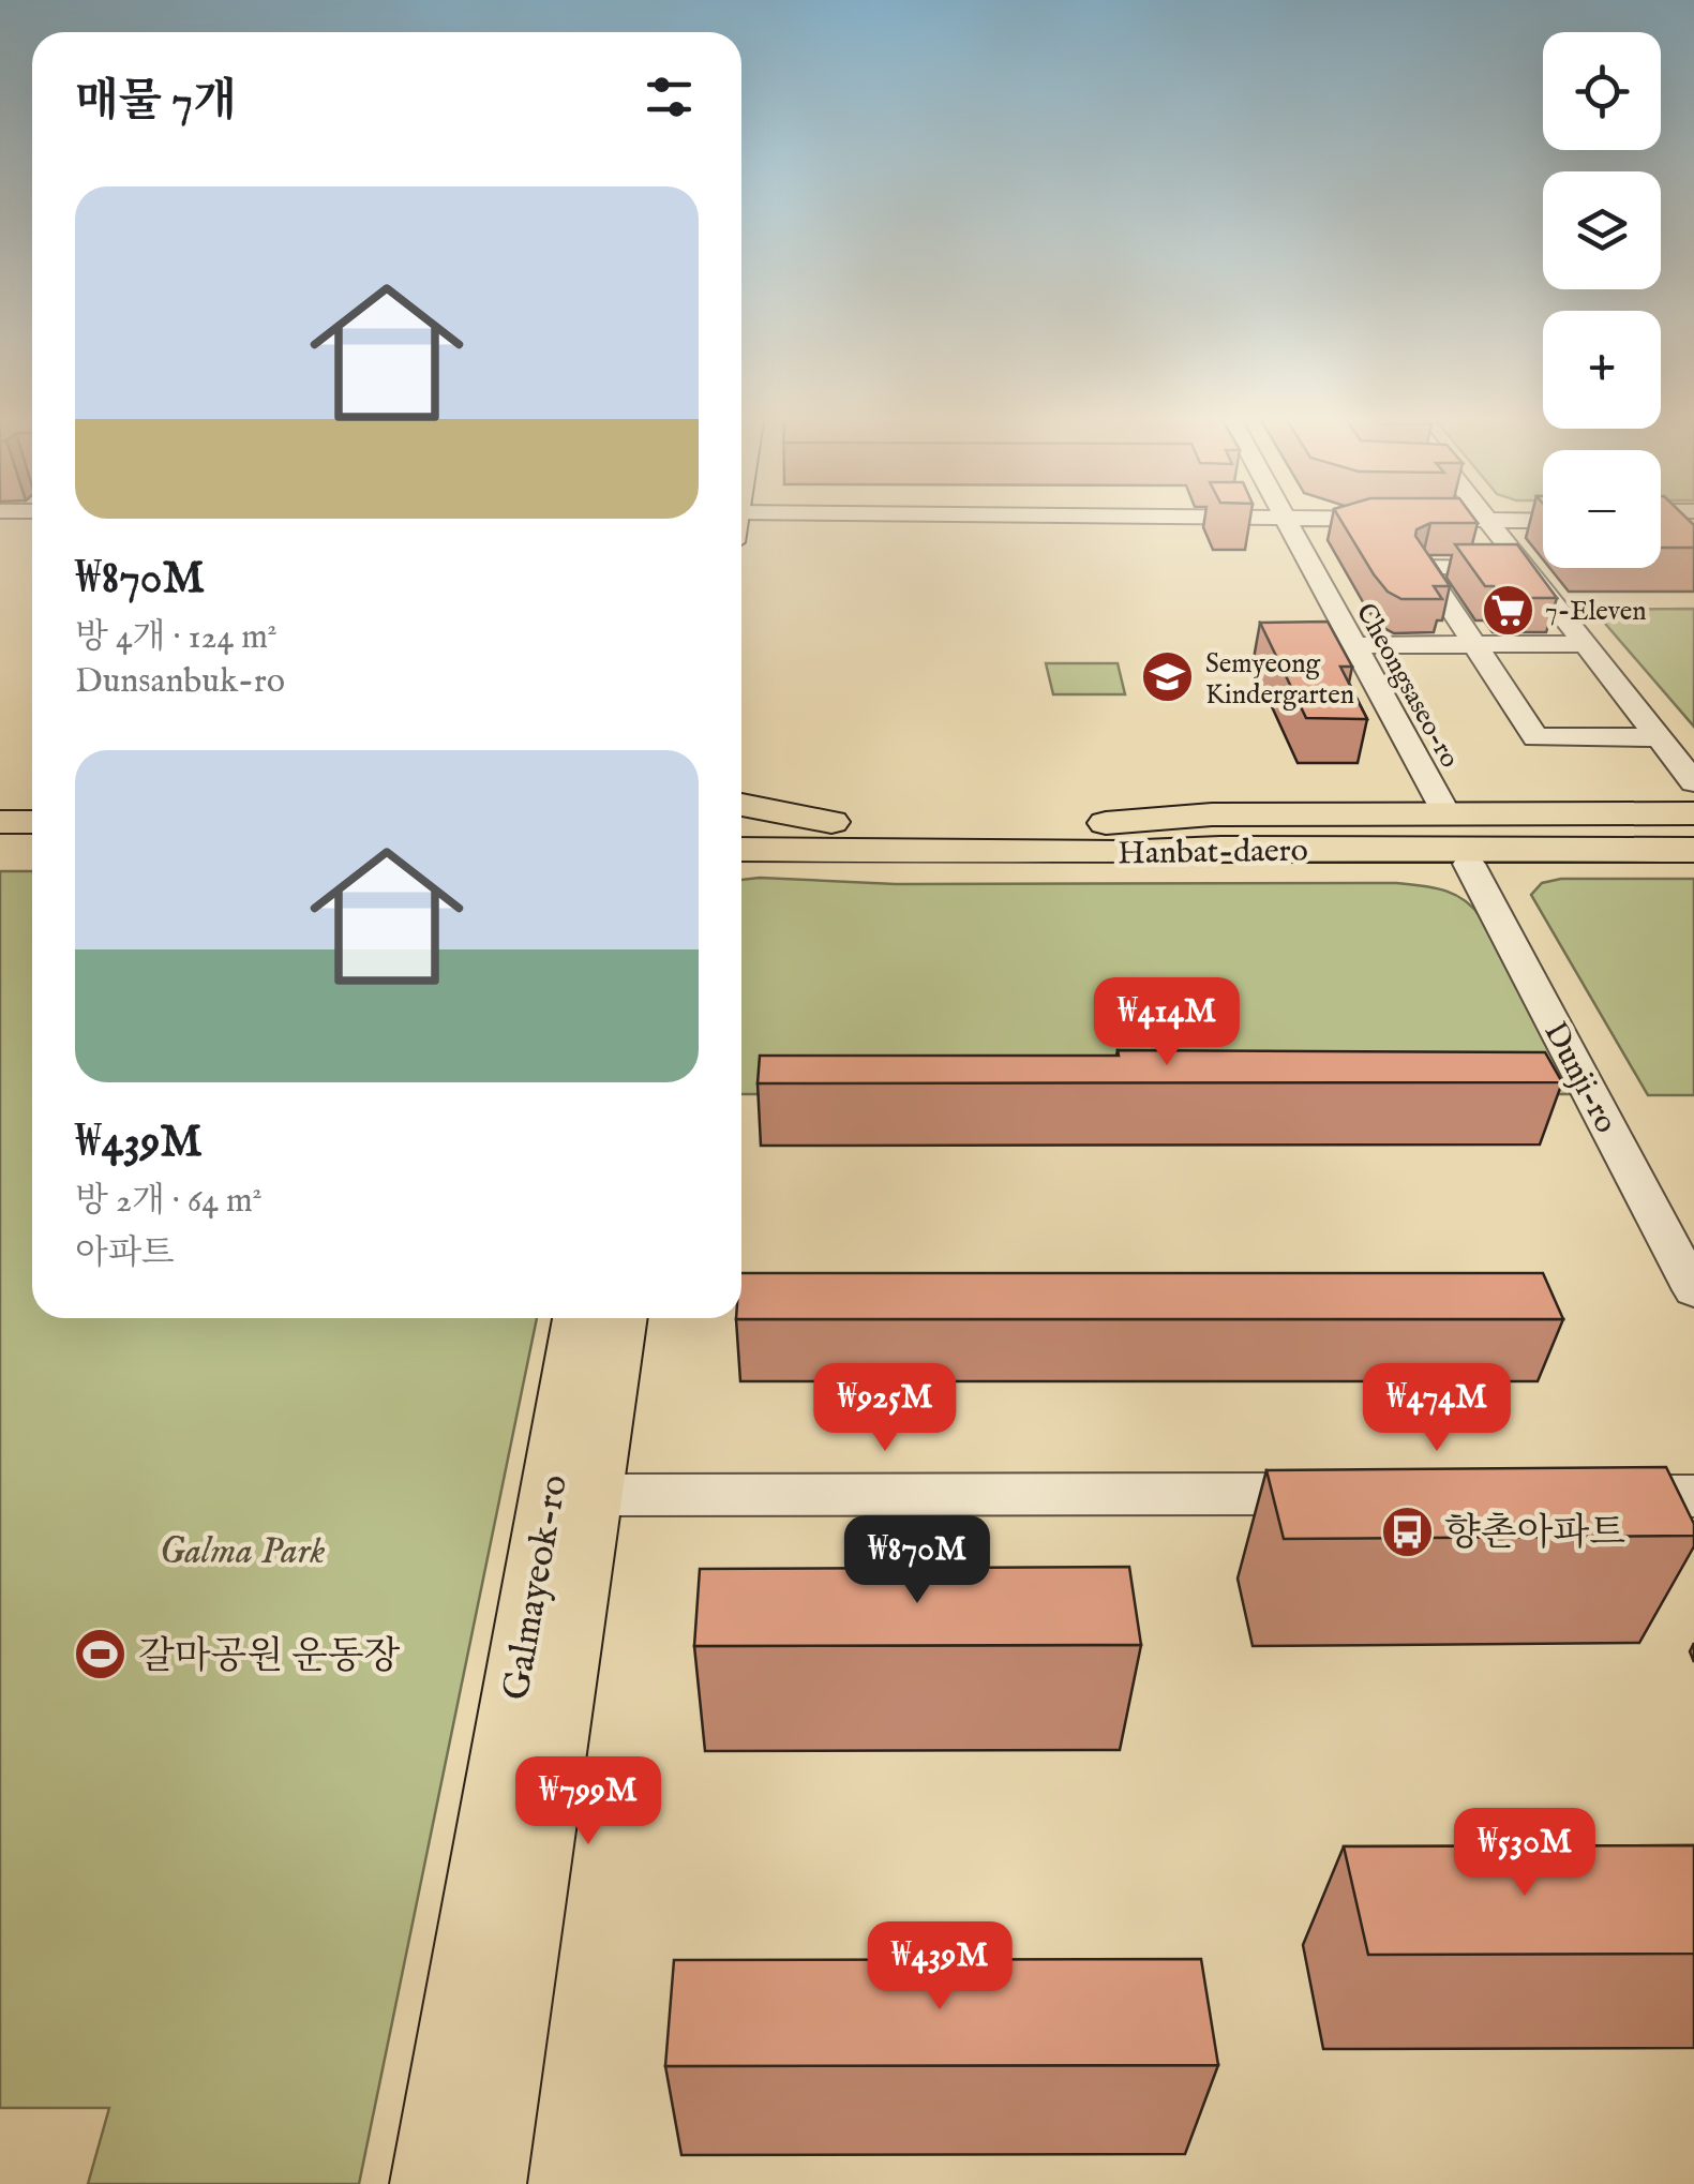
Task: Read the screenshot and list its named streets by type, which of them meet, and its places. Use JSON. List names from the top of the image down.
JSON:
{
  "streets": {
    "main road": ["Hanbat-daero", "Galmayeok-ro"],
    "street": ["Cheongsaseo-ro", "Dunji-ro"]
  },
  "parks": ["Galma Park"],
  "places": {
    "supermarket": ["7-Eleven"],
    "school or university": ["Semyeong Kindergarten"],
    "bus stop": ["향촌아파트"],
    "sports": ["갈마공원 운동장"]
  },
  "page": {
    "map_buttons": ["+", "−"],
    "heading": "매물 7개",
    "list": [
      {
        "name": "₩870M",
        "note": "방 4개 · 124 m² · Dunsanbuk-ro"
      },
      {
        "name": "₩439M",
        "note": "방 2개 · 64 m² · 아파트"
      }
    ],
    "price": [
      "₩414M",
      "₩925M",
      "₩474M",
      "₩870M",
      "₩799M",
      "₩530M",
      "₩439M"
    ]
  }
}
